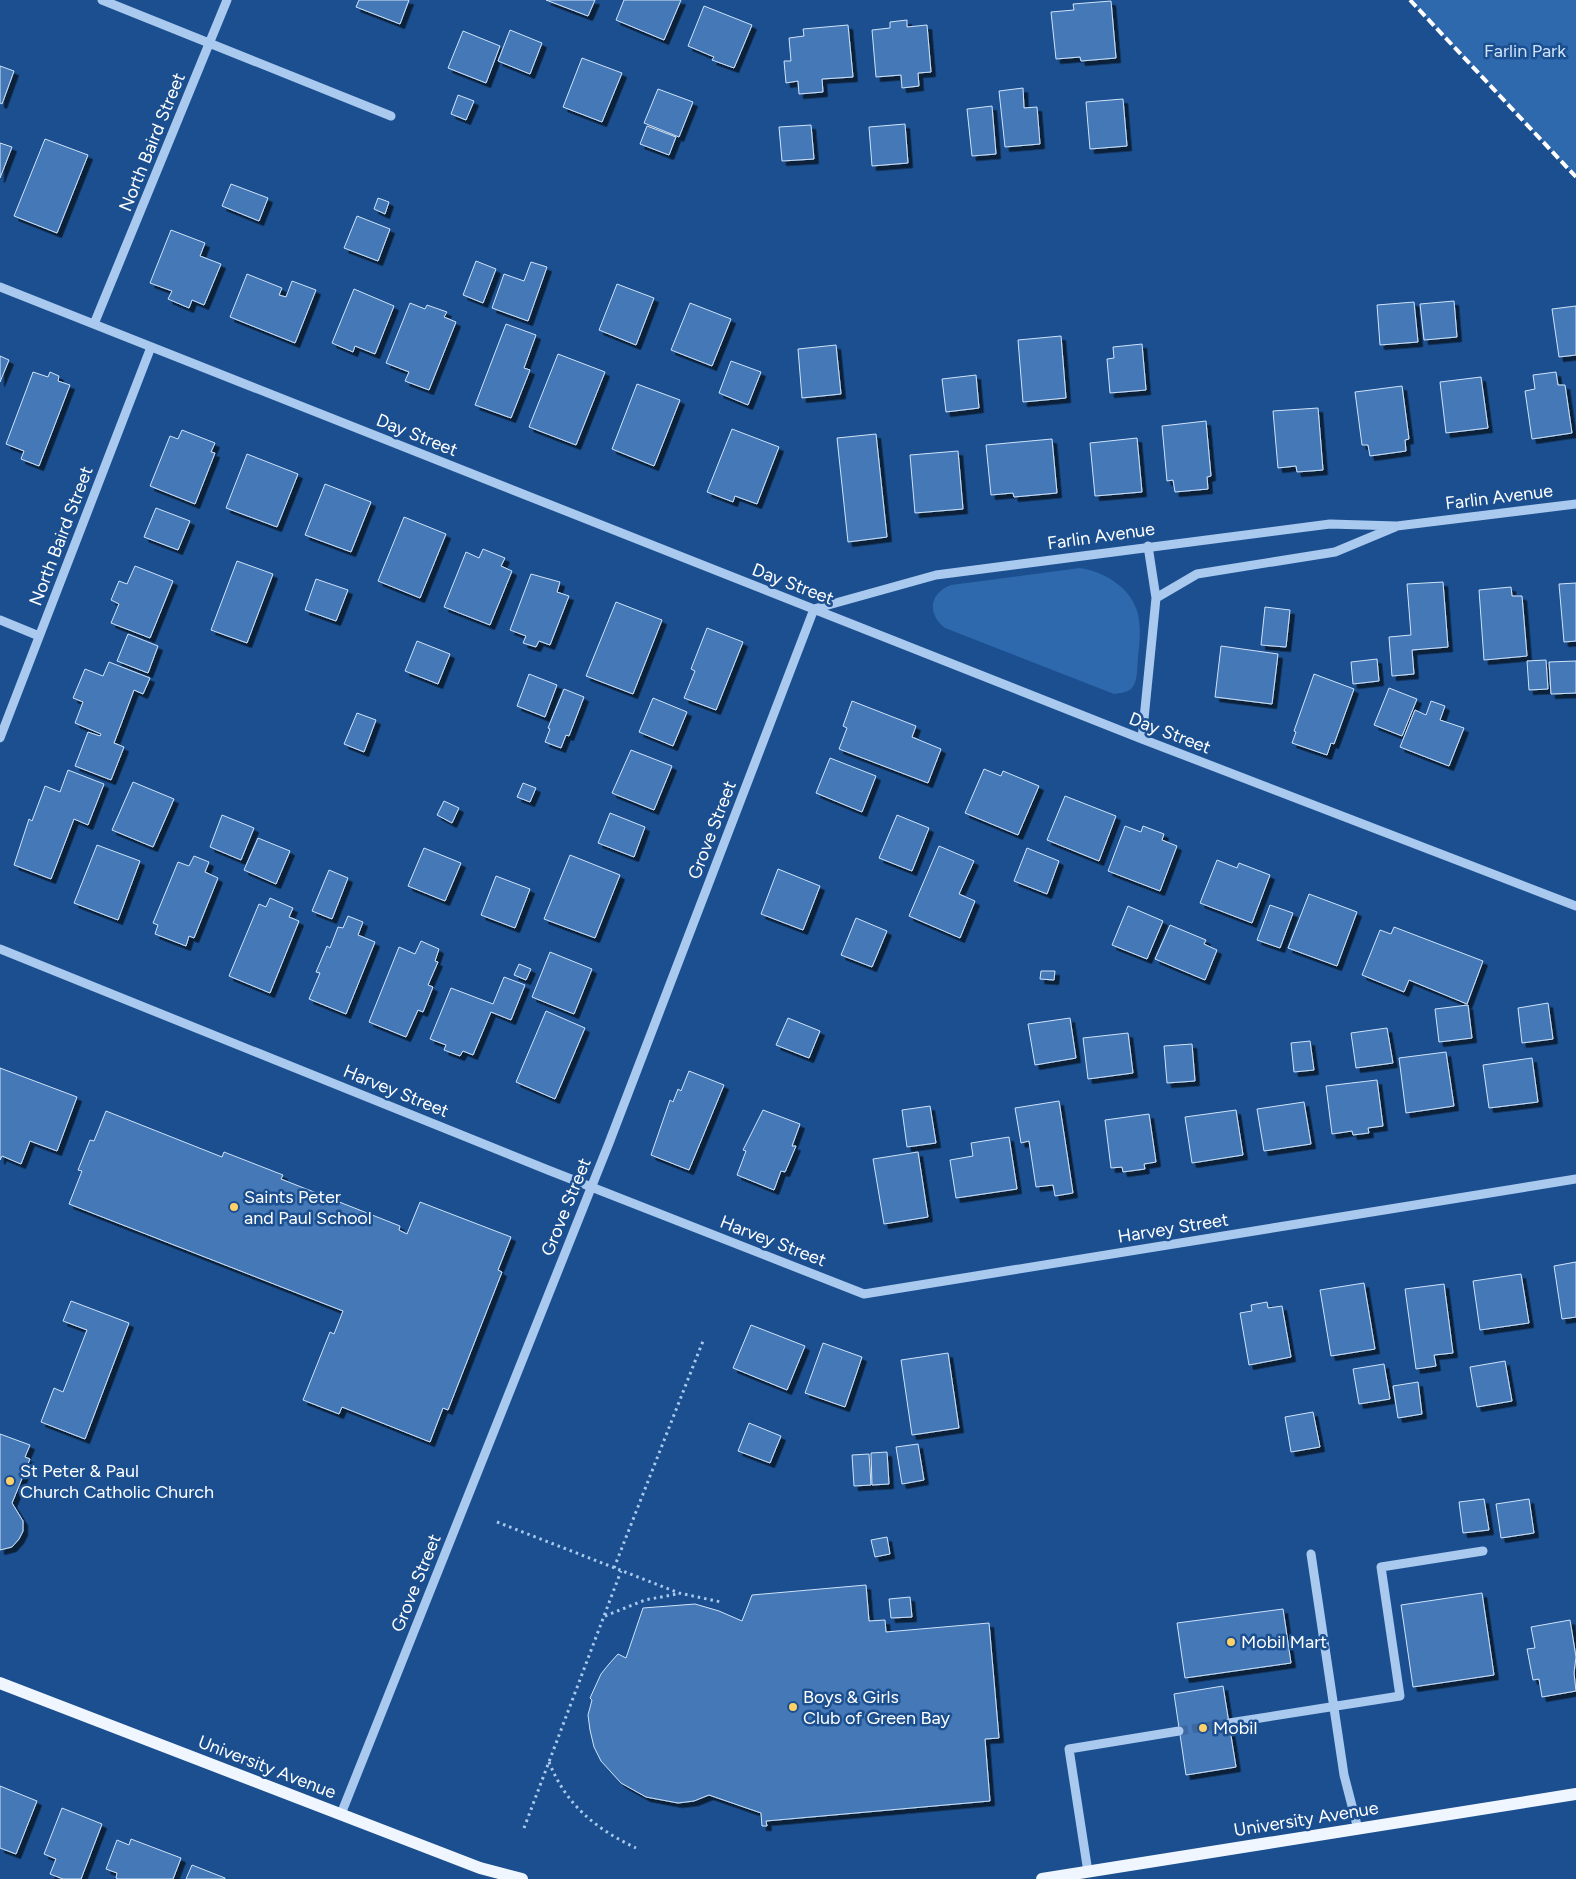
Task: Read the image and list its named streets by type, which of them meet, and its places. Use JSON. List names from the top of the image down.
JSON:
{
  "streets": {
    "main road": ["University Avenue"],
    "street": [
      "North Baird Street",
      "Day Street",
      "Farlin Avenue",
      "Grove Street",
      "Harvey Street"
    ]
  },
  "crossings": [
    ["North Baird Street", "Day Street"],
    ["Day Street", "Farlin Avenue"],
    ["Day Street", "Grove Street"],
    ["Farlin Avenue", "Grove Street"],
    ["Grove Street", "Harvey Street"],
    ["Grove Street", "University Avenue"]
  ],
  "parks": ["Farlin Park"],
  "places": [
    "Saints Peter and Paul School",
    "St Peter & Paul Church Catholic Church",
    "Mobil Mart",
    "Boys & Girls Club of Green Bay",
    "Mobil"
  ]
}
